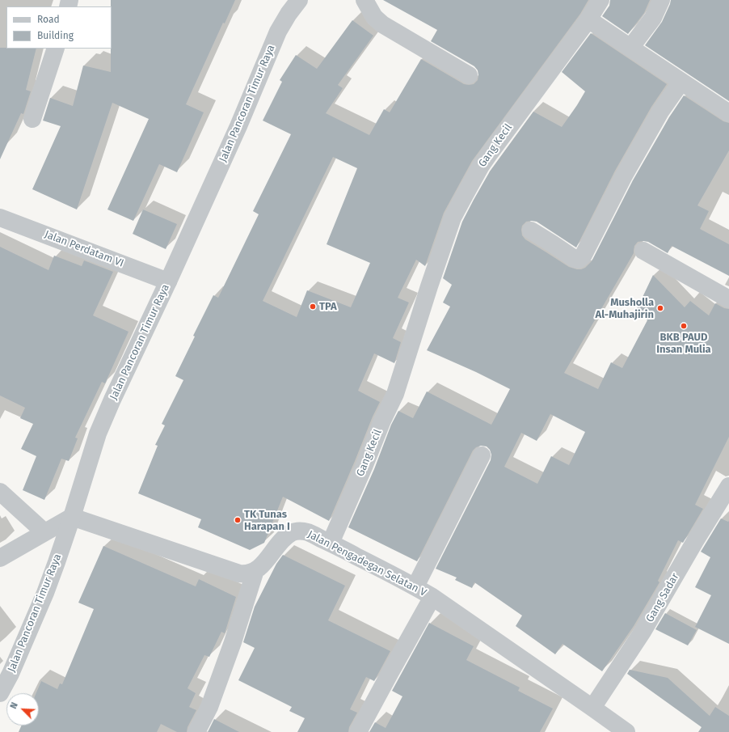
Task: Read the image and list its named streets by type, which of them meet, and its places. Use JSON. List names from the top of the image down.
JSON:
{
  "streets": {
    "street": [
      "Jalan Pancoran Timur Raya",
      "Gang Kecil",
      "Jalan Perdatam VI",
      "Jalan Pengadegan Selatan V",
      "Gang Sadar"
    ]
  },
  "crossings": [
    ["Jalan Pancoran Timur Raya", "Jalan Perdatam VI"],
    ["Gang Kecil", "Jalan Pengadegan Selatan V"],
    ["Jalan Pengadegan Selatan V", "Gang Sadar"]
  ],
  "places": [
    "TPA",
    "Musholla Al-Muhajirin",
    "BKB PAUD Insan Mulia",
    "TK Tunas Harapan I"
  ],
  "legend": ["Road", "Building"],
  "north": "top left"
}
